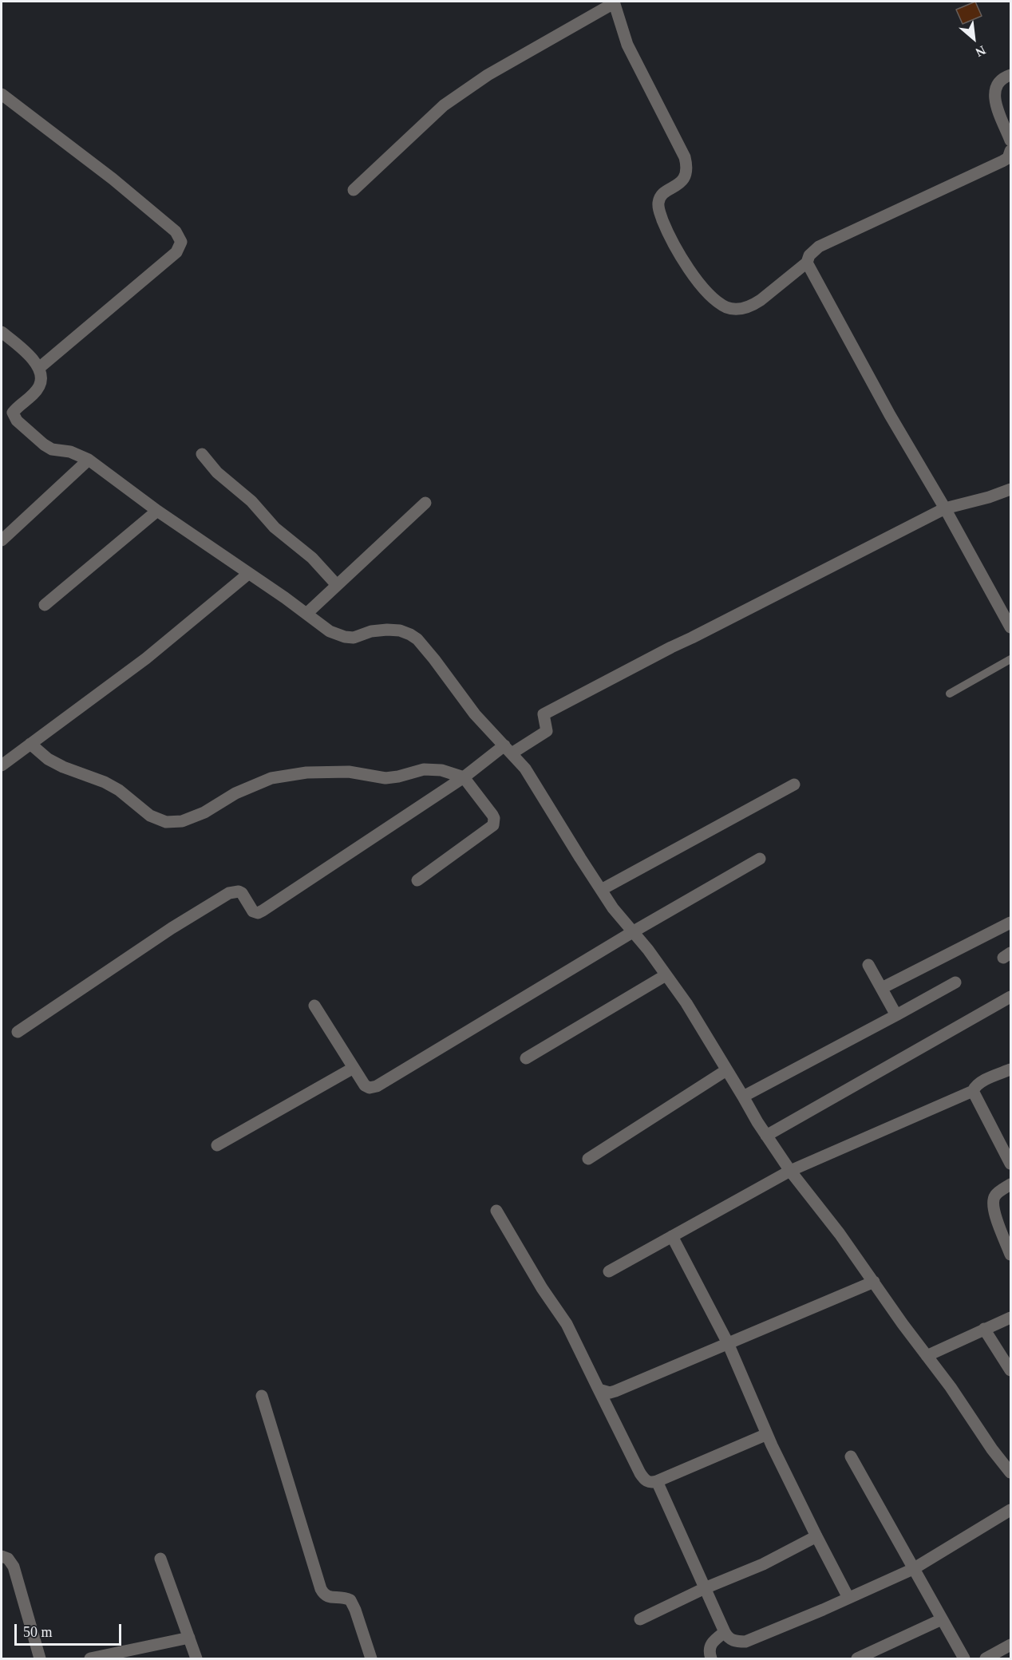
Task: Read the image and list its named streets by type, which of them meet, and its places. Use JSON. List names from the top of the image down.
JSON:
{
  "scale_bar": "50 m",
  "north": "bottom right"
}
